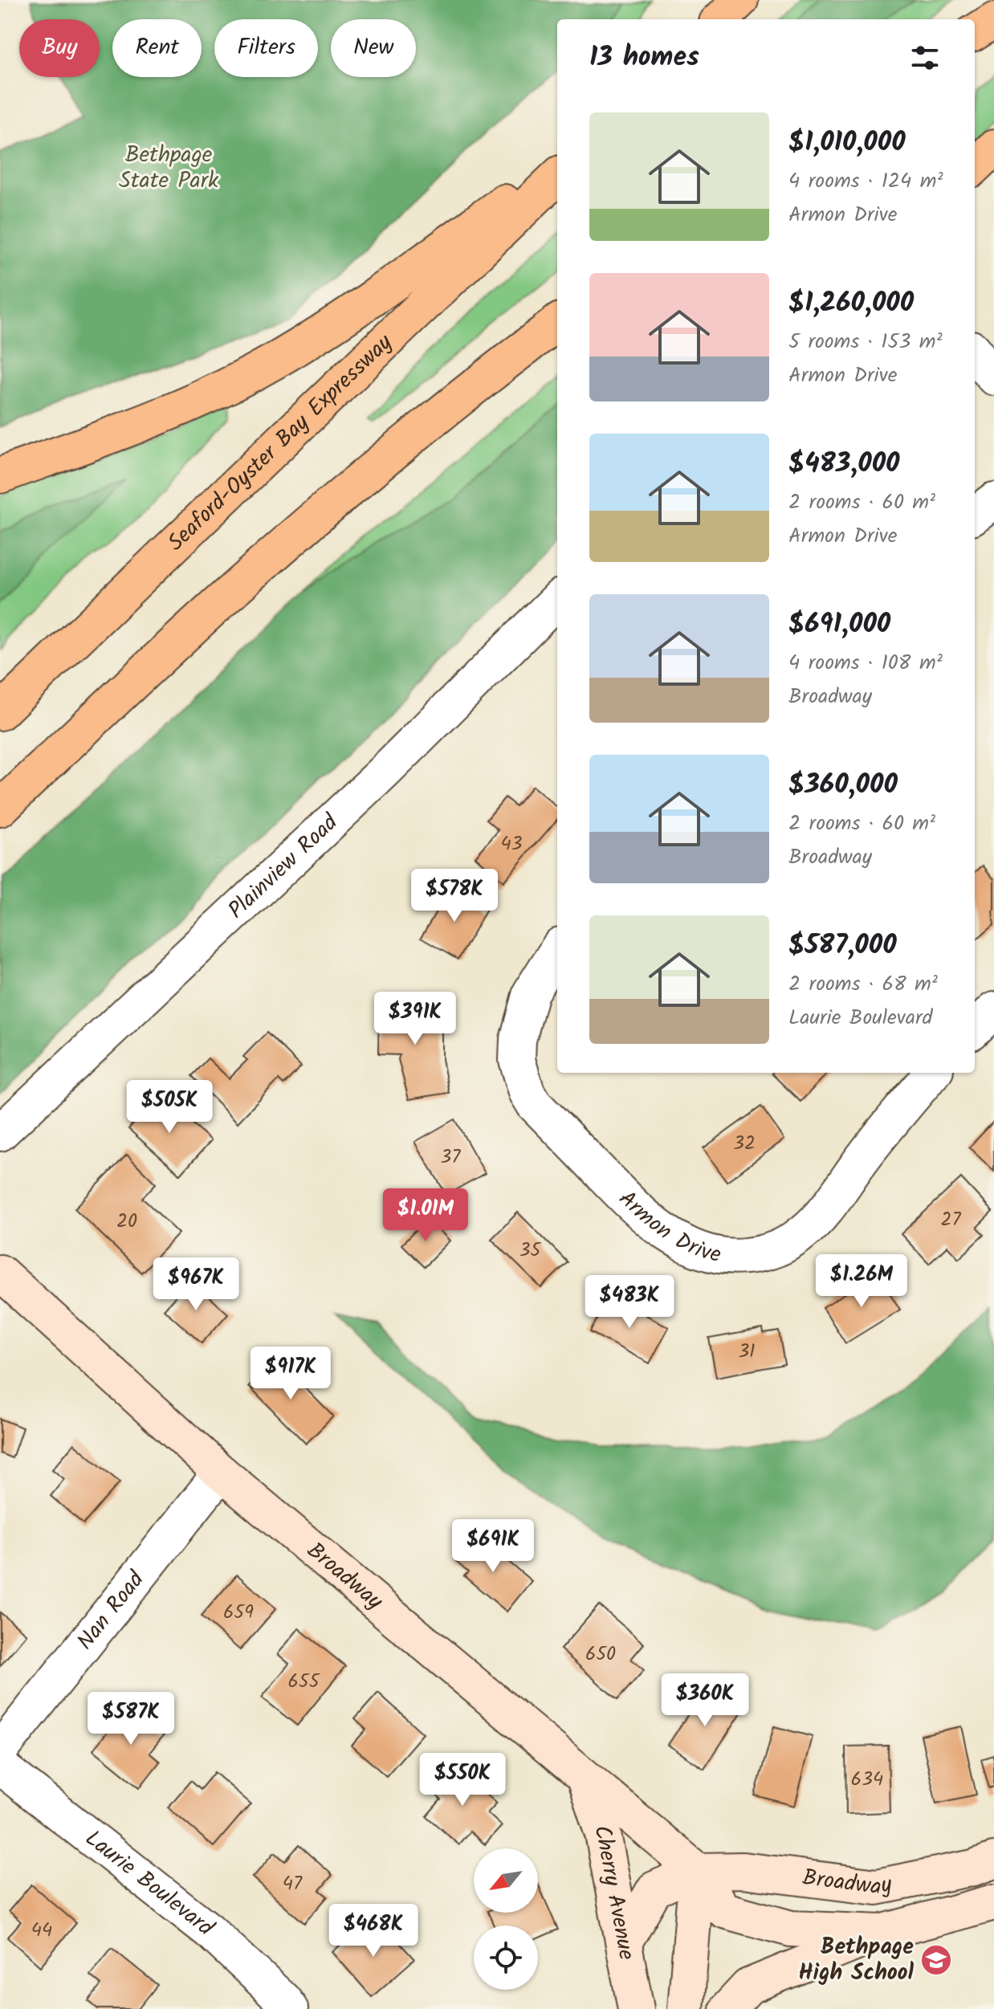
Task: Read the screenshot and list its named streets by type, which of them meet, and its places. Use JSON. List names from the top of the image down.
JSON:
{
  "streets": {
    "highway": ["Seaford-Oyster Bay Expressway"],
    "main road": ["Broadway", "Cherry Avenue"],
    "street": [
      "Plainview Road",
      "Armon Drive",
      "Nan Road",
      "Laurie Boulevard"
    ]
  },
  "crossings": [
    ["Broadway", "Nan Road"],
    ["Broadway", "Cherry Avenue"]
  ],
  "parks": ["Bethpage State Park"],
  "places": {
    "school or university": ["Bethpage High School"]
  },
  "house_numbers": [
    "43",
    "32",
    "37",
    "27",
    "20",
    "35",
    "31",
    "659",
    "650",
    "655",
    "634",
    "47",
    "44"
  ],
  "north": "bottom left",
  "page": {
    "chip": [
      "Buy",
      "Rent",
      "Filters",
      "New"
    ],
    "heading": "13 homes",
    "list": [
      {
        "name": "$1,010,000",
        "note": "4 rooms · 124 m² · Armon Drive"
      },
      {
        "name": "$1,260,000",
        "note": "5 rooms · 153 m² · Armon Drive"
      },
      {
        "name": "$483,000",
        "note": "2 rooms · 60 m² · Armon Drive"
      },
      {
        "name": "$691,000",
        "note": "4 rooms · 108 m² · Broadway"
      },
      {
        "name": "$360,000",
        "note": "2 rooms · 60 m² · Broadway"
      },
      {
        "name": "$587,000",
        "note": "2 rooms · 68 m² · Laurie Boulevard"
      }
    ],
    "price": [
      "$578K",
      "$391K",
      "$505K",
      "$1.01M",
      "$1.26M",
      "$967K",
      "$483K",
      "$917K",
      "$691K",
      "$360K",
      "$587K",
      "$550K",
      "$468K"
    ]
  }
}
